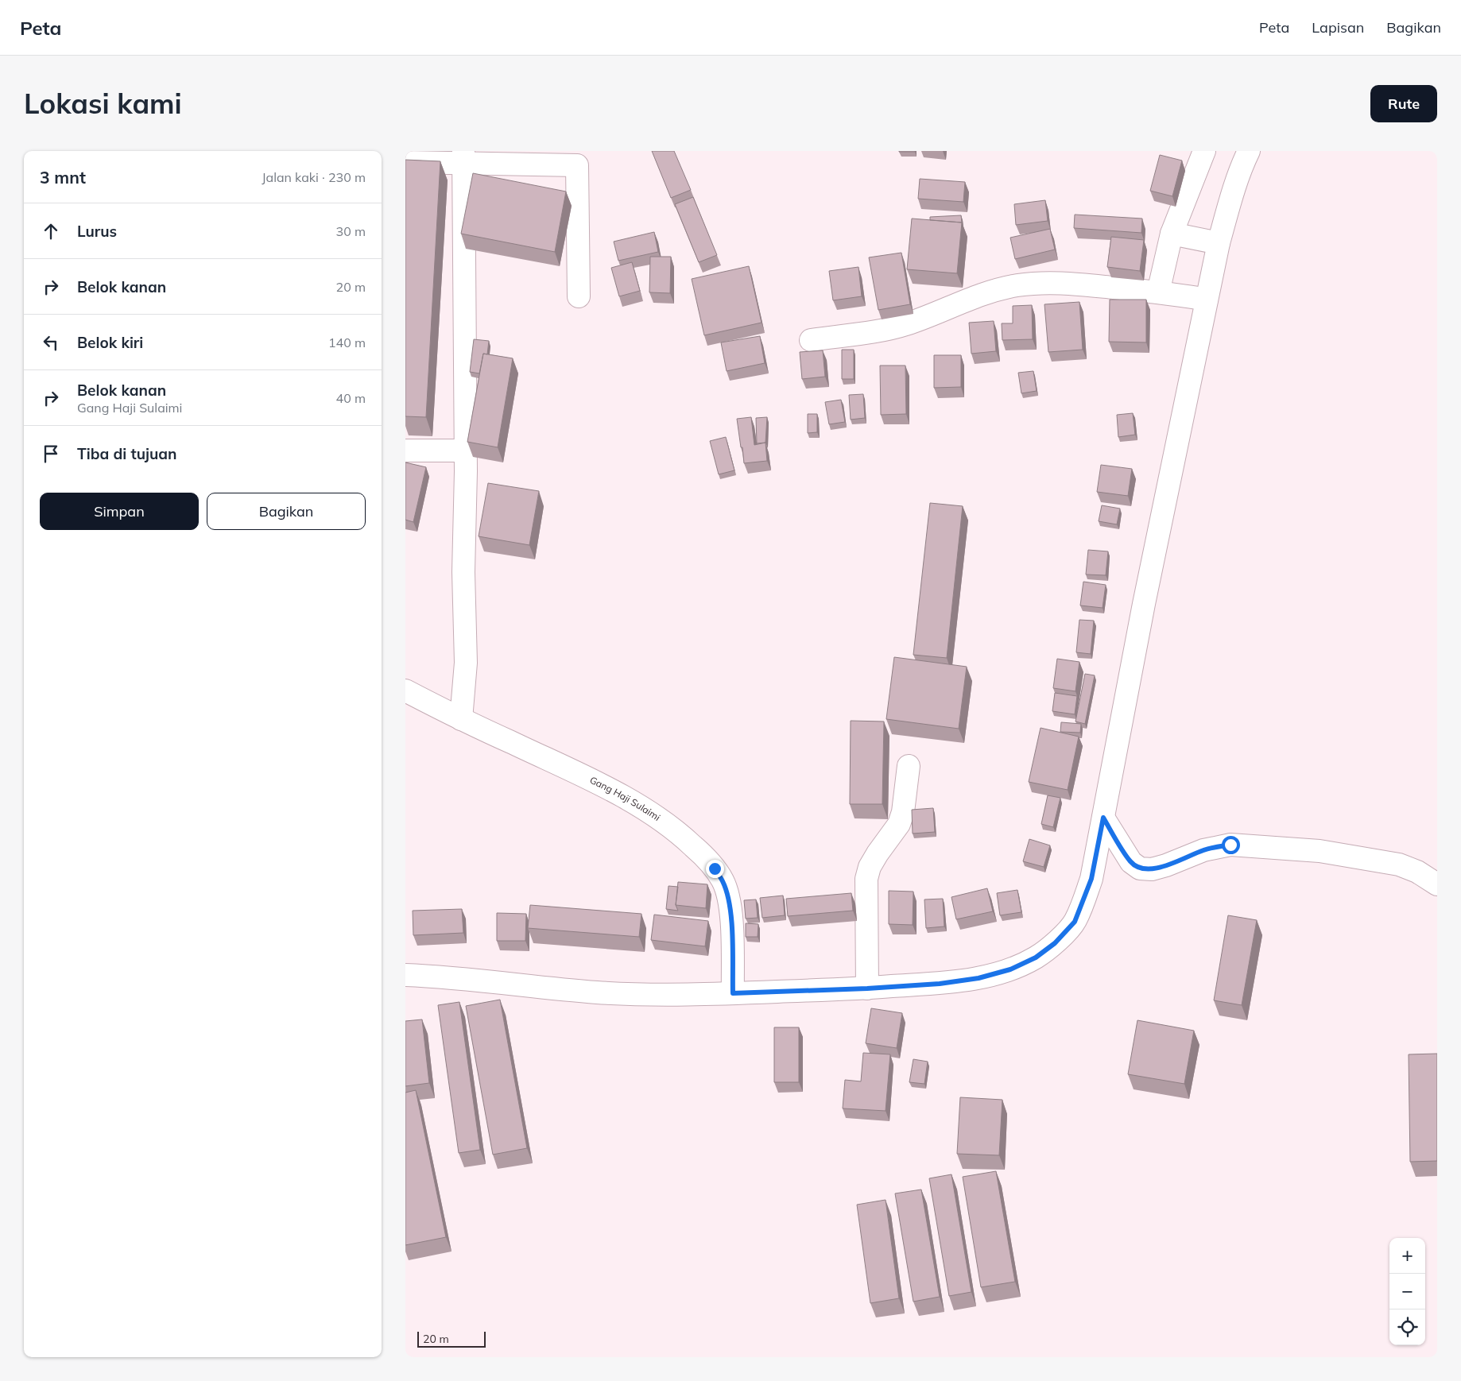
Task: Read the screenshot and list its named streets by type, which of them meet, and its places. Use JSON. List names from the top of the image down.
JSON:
{
  "streets": {
    "street": ["Gang Haji Sulaimi"]
  },
  "scale_bar": "20 m",
  "page": {
    "header": "Peta",
    "nav": ["Peta", "Lapisan", "Bagikan"],
    "buttons": [
      "Rute",
      ["Simpan", "Bagikan"]
    ],
    "title": "Lokasi kami",
    "heading": ["3 mnt", "Jalan kaki · 230 m"],
    "list": [
      ["Lurus", "30 m"],
      ["Belok kanan", "20 m"],
      ["Belok kiri", "140 m"],
      ["Belok kanan", "Gang Haji Sulaimi", "40 m"],
      "Tiba di tujuan"
    ],
    "map_buttons": ["+", "−"],
    "scale": "20 m"
  }
}
